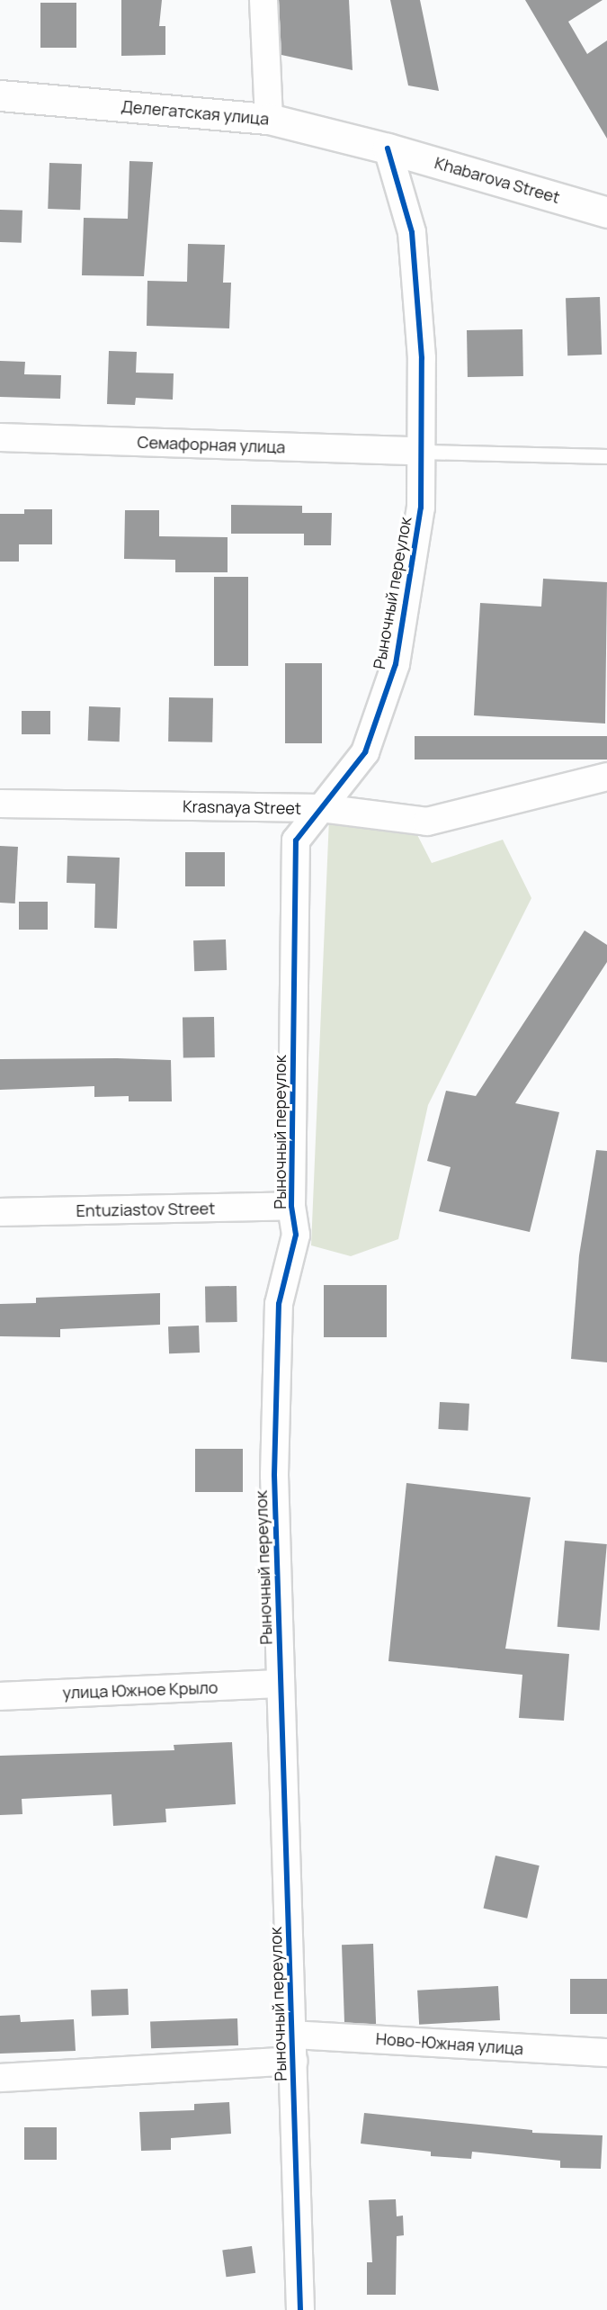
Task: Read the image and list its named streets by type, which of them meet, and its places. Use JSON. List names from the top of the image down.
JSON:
{
  "streets": {
    "main road": ["Делегатская улица", "Khabarova Street"],
    "street": [
      "Семафорная улица",
      "Рыночный переулок",
      "Krasnaya Street",
      "Entuziastov Street",
      "улица Южное Крыло",
      "Ново-Южная улица"
    ]
  },
  "crossings": [
    ["Делегатская улица", "Khabarova Street"],
    ["Делегатская улица", "Рыночный переулок"],
    ["Khabarova Street", "Рыночный переулок"],
    ["Семафорная улица", "Рыночный переулок"],
    ["Рыночный переулок", "Krasnaya Street"],
    ["Рыночный переулок", "Entuziastov Street"],
    ["Рыночный переулок", "улица Южное Крыло"],
    ["Рыночный переулок", "Ново-Южная улица"]
  ]
}
